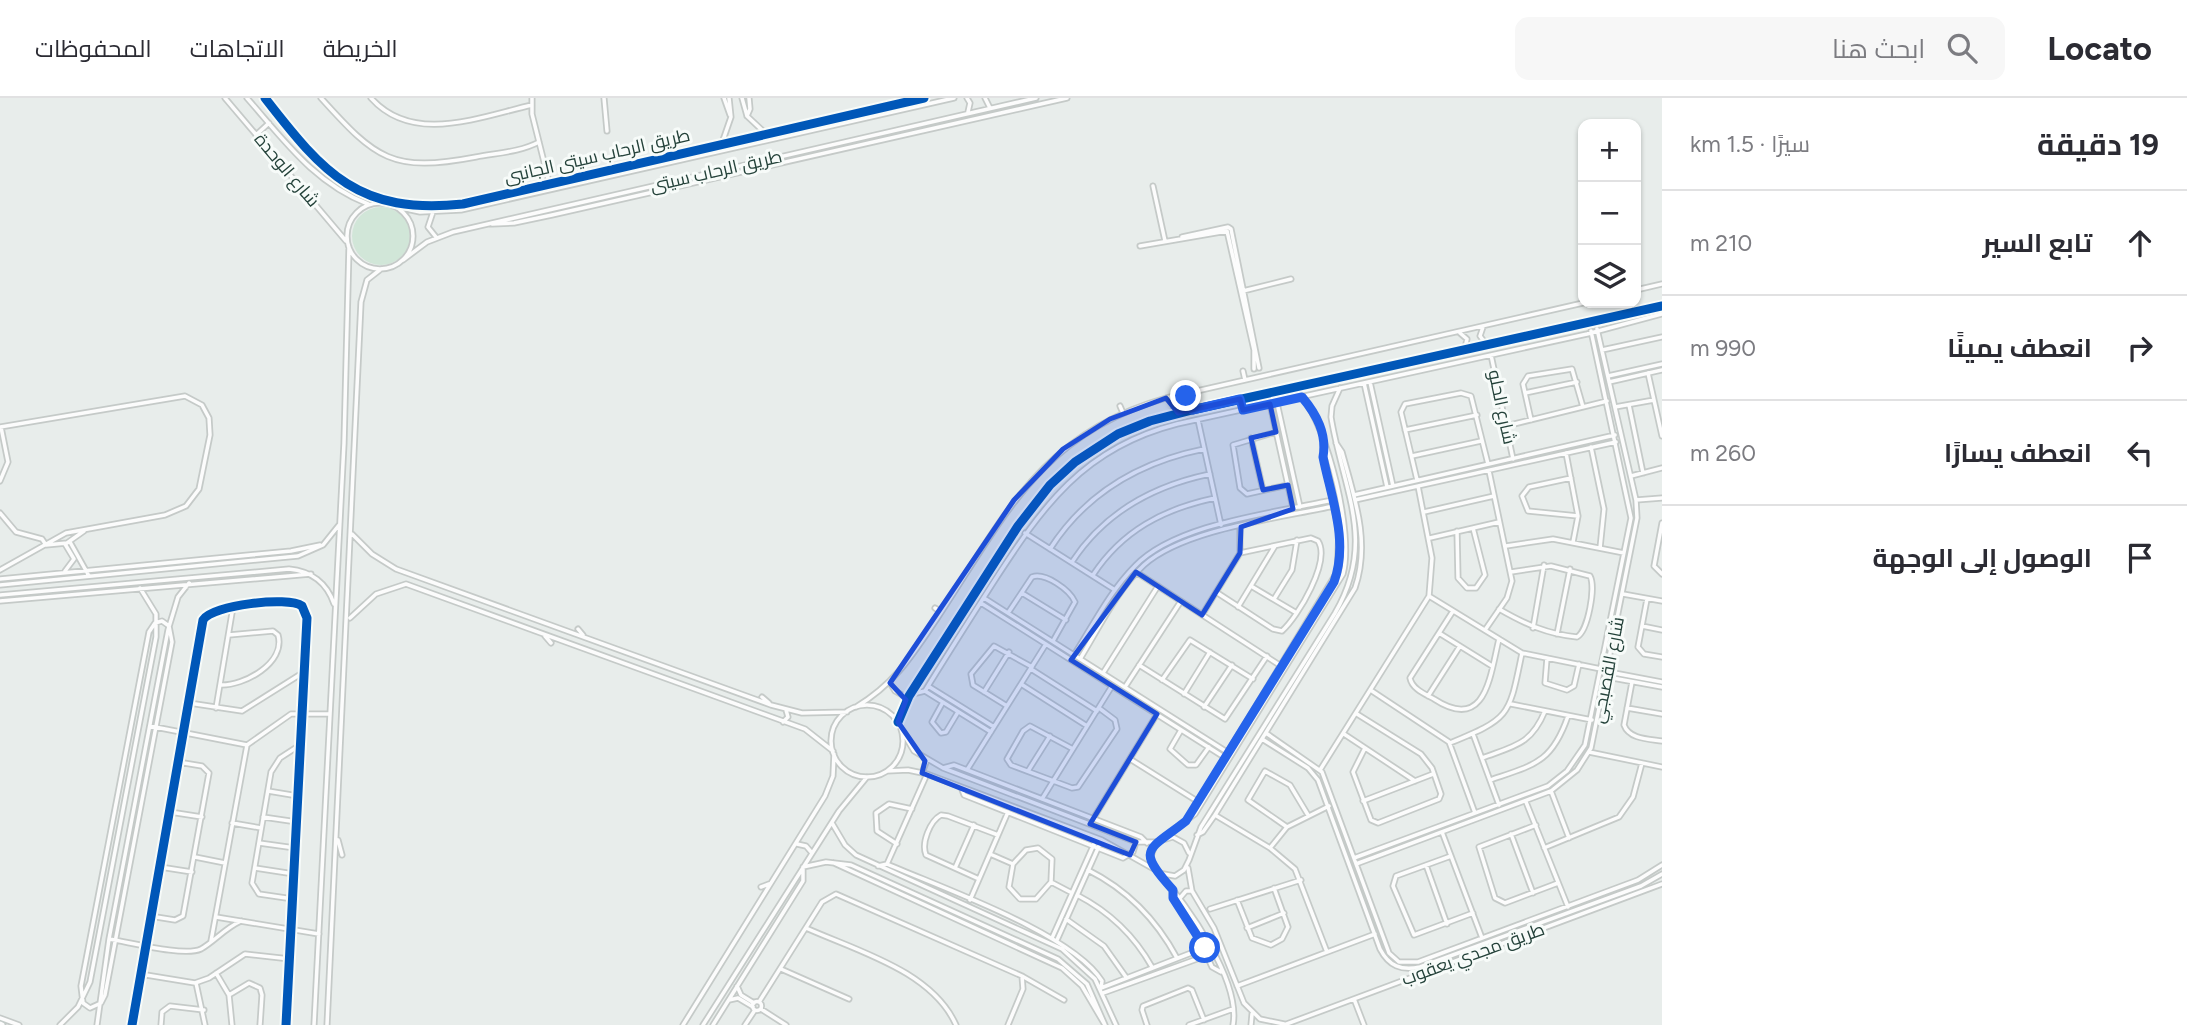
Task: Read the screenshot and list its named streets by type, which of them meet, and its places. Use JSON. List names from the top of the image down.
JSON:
{
  "streets": {
    "street": [
      "طريق الرحاب سيتى الجانبى",
      "شارع الوحدة",
      "طريق الرحاب سيتى",
      "شارع الحلو",
      "شارع القصبجي",
      "طريق مجدي يعقوب"
    ]
  },
  "crossings": [
    ["شارع الوحدة", "طريق الرحاب سيتى"]
  ],
  "page": {
    "header": "Locato",
    "search": "ابحث هنا",
    "nav": ["الخريطة", "الاتجاهات", "المحفوظات"],
    "heading": ["19 دقيقة", "سيرًا · 1.5 km"],
    "map_buttons": ["+", "−"],
    "list": [
      ["تابع السير", "210 m"],
      ["انعطف يمينًا", "990 m"],
      ["انعطف يسارًا", "260 m"],
      "الوصول إلى الوجهة"
    ]
  }
}
